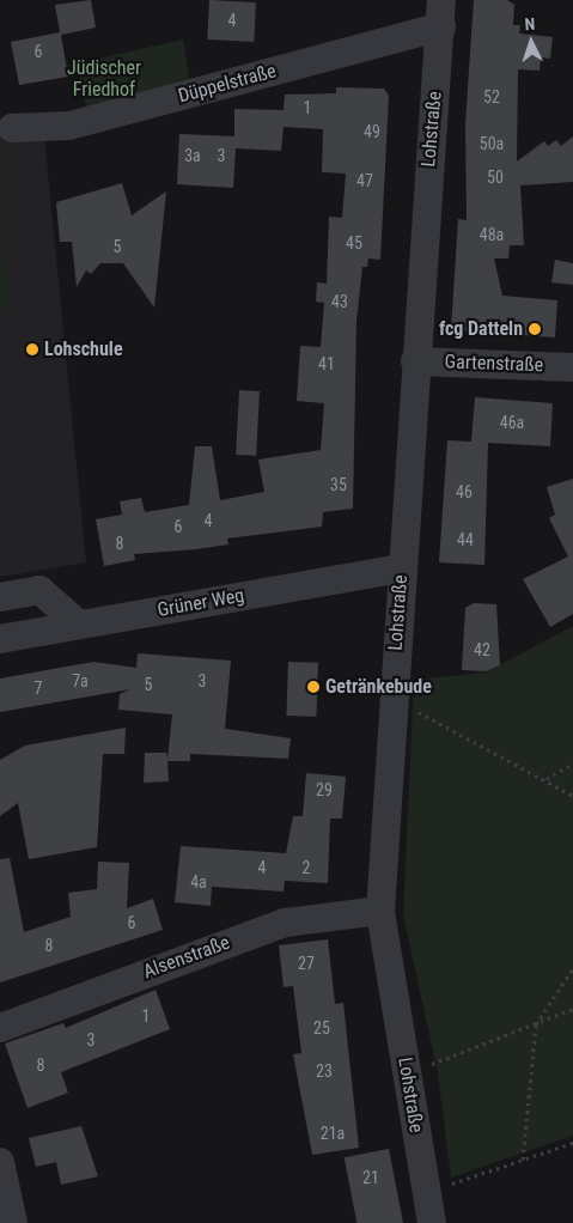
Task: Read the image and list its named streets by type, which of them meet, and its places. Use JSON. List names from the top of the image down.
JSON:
{
  "streets": {
    "street": [
      "Düppelstraße",
      "Lohstraße",
      "Gartenstraße",
      "Grüner Weg",
      "Alsenstraße"
    ]
  },
  "crossings": [
    ["Düppelstraße", "Lohstraße"],
    ["Lohstraße", "Gartenstraße"],
    ["Lohstraße", "Grüner Weg"],
    ["Lohstraße", "Alsenstraße"]
  ],
  "parks": ["Jüdischer Friedhof"],
  "places": ["fcg Datteln", "Lohschule", "Getränkebude"],
  "house_numbers": [
    "4",
    "6",
    "52",
    "1",
    "49",
    "50a",
    "3a",
    "3",
    "50",
    "47",
    "48a",
    "45",
    "5",
    "43",
    "41",
    "46a",
    "35",
    "46",
    "4",
    "6",
    "44",
    "8",
    "42",
    "7a",
    "3",
    "5",
    "7",
    "29",
    "4",
    "2",
    "4a",
    "6",
    "8",
    "27",
    "1",
    "25",
    "3",
    "8",
    "23",
    "21a",
    "21"
  ],
  "north": "top"
}
